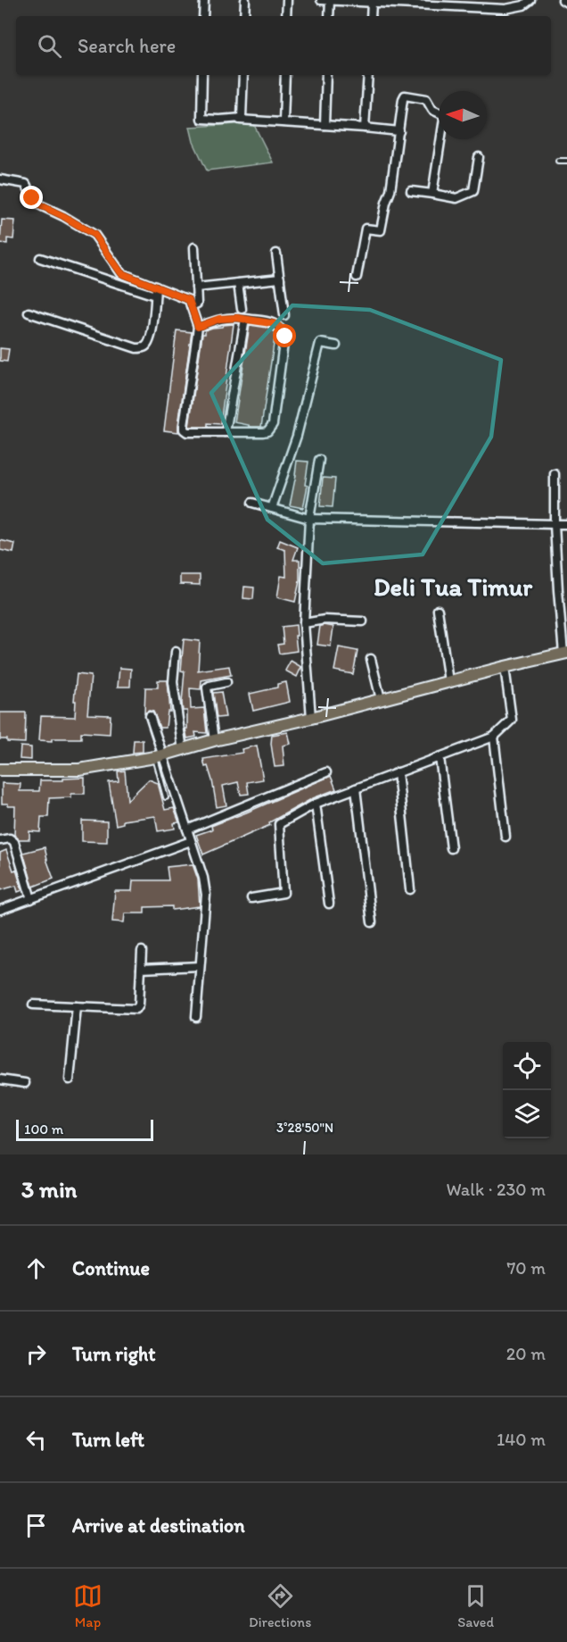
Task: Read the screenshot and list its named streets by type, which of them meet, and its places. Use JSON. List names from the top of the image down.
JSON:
{
  "districts": ["Deli Tua Timur"],
  "scale_bar": "100 m",
  "north": "left",
  "page": {
    "search": "Search here",
    "scale": "100 m",
    "heading": ["3 min", "Walk · 230 m"],
    "list": [
      ["Continue", "70 m"],
      ["Turn right", "20 m"],
      ["Turn left", "140 m"],
      "Arrive at destination"
    ],
    "nav": ["Map", "Directions", "Saved"]
  },
  "coordinates": ["3°28'50\"N"]
}
